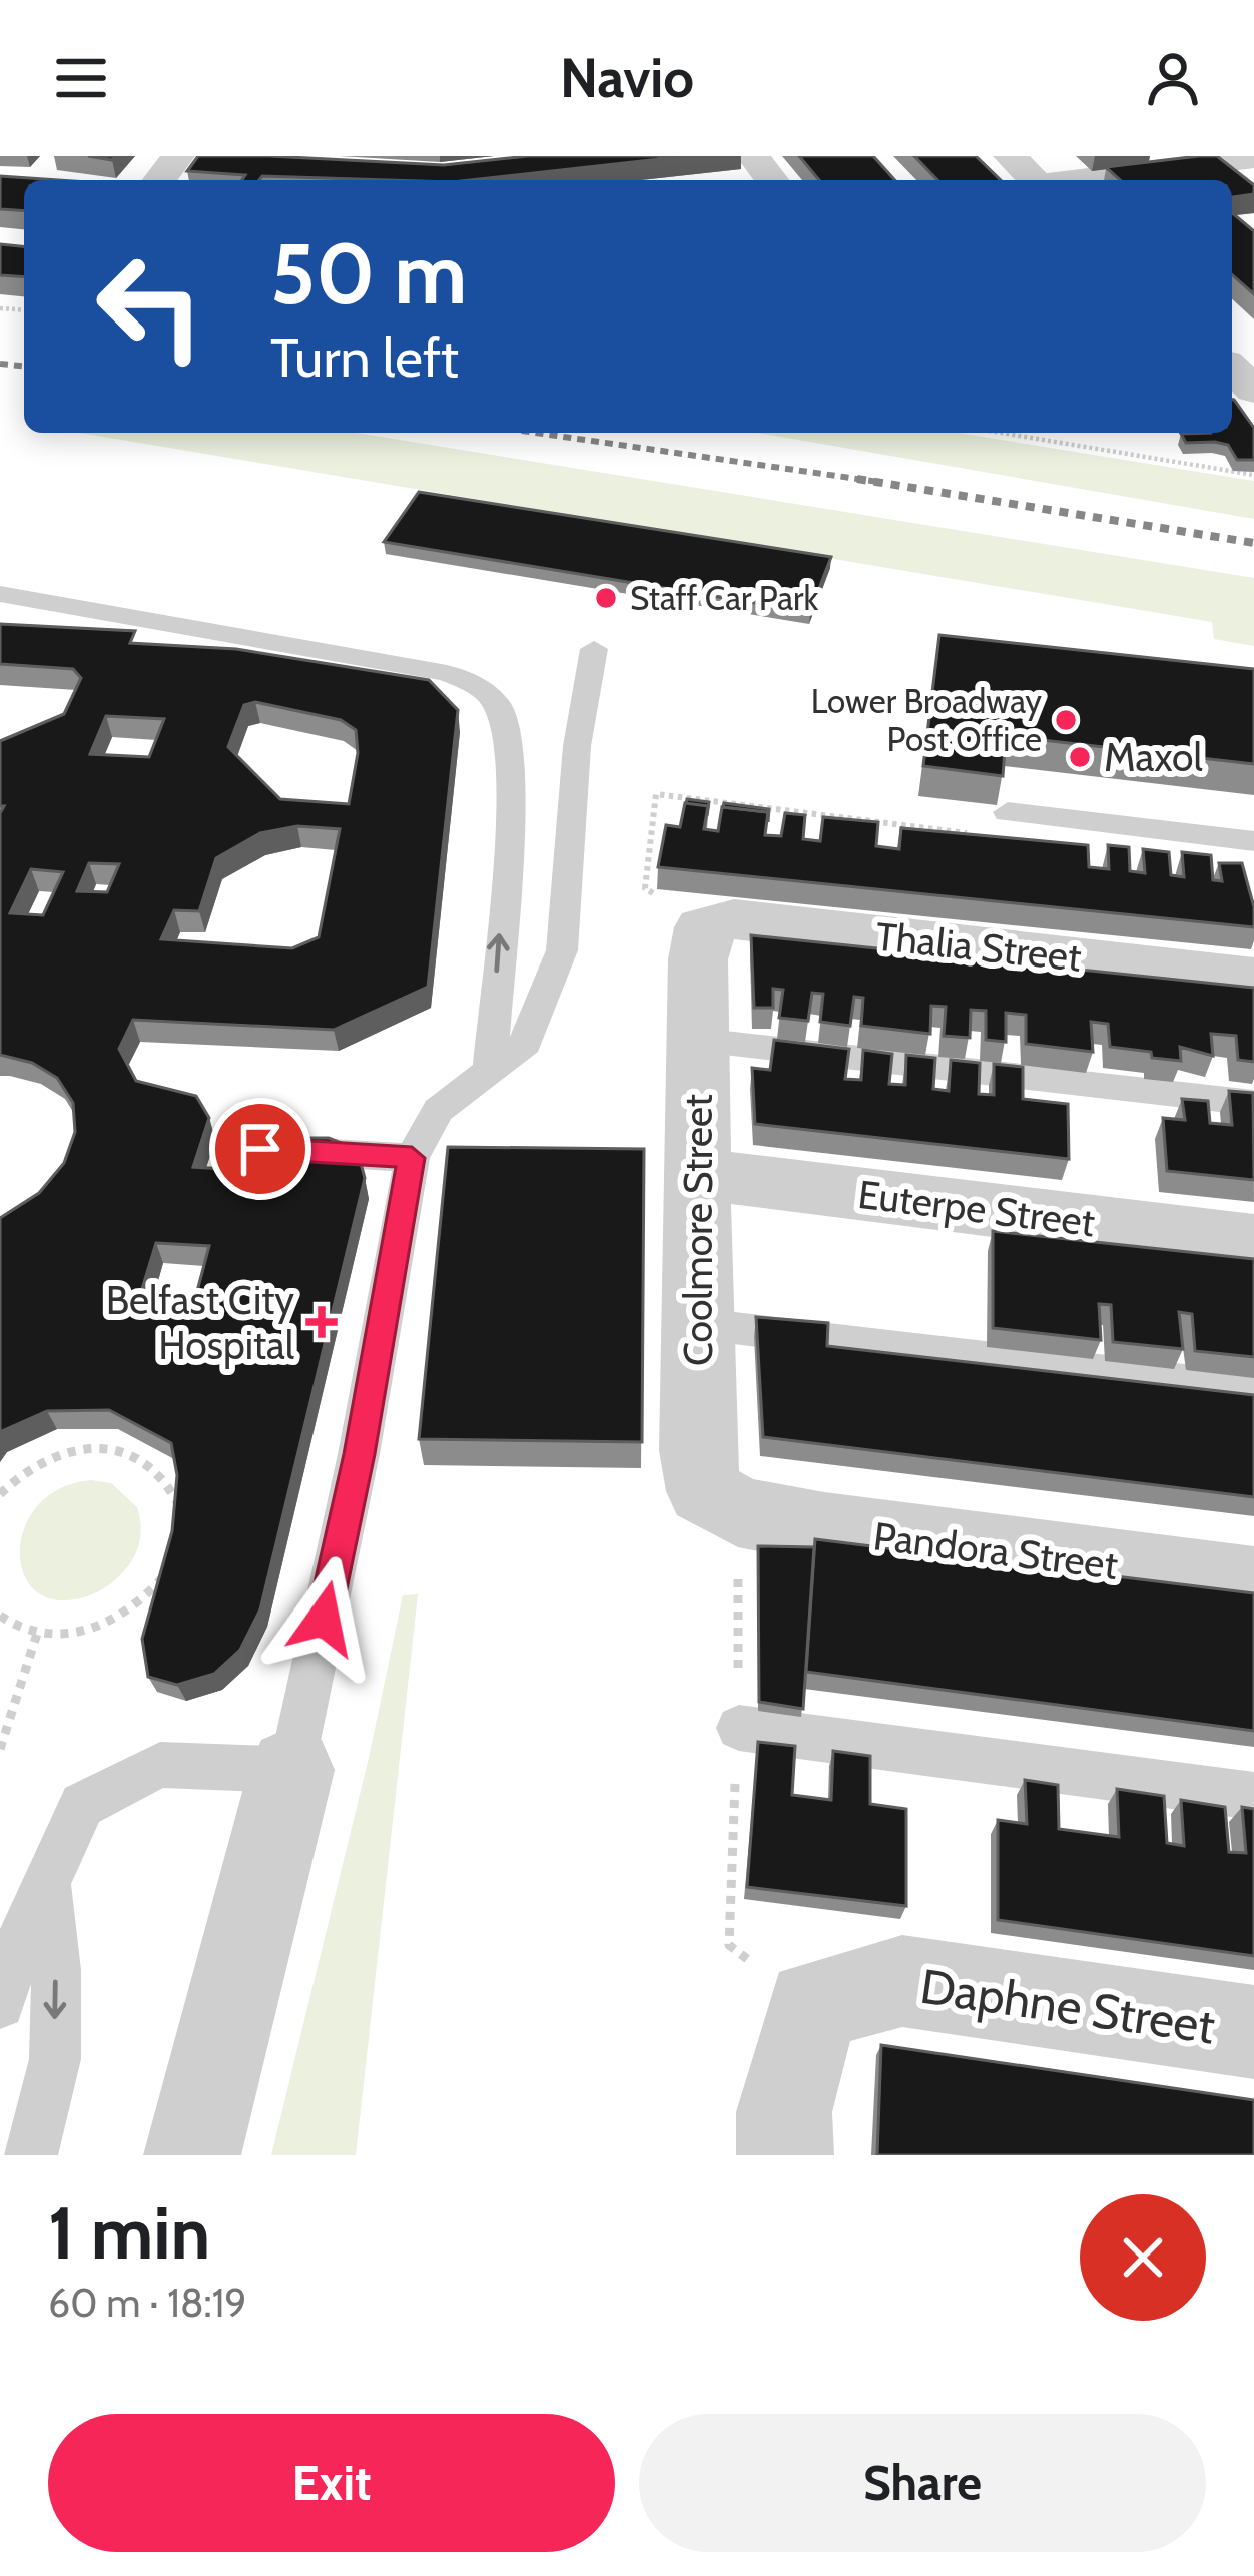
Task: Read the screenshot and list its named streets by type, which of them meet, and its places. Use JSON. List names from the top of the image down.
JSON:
{
  "streets": {
    "street": [
      "Thalia Street",
      "Euterpe Street",
      "Coolmore Street",
      "Pandora Street",
      "Daphne Street"
    ]
  },
  "crossings": [
    ["Thalia Street", "Coolmore Street"],
    ["Euterpe Street", "Coolmore Street"],
    ["Coolmore Street", "Pandora Street"]
  ],
  "places": {
    "other": ["Staff Car Park", "Lower Broadway Post Office", "Maxol"],
    "health": ["Belfast City Hospital"]
  },
  "page": {
    "header": "Navio",
    "turn": ["50 m", "Turn left"],
    "heading": ["1 min", "60 m · 18:19"],
    "buttons": ["Exit", "Share"]
  }
}
